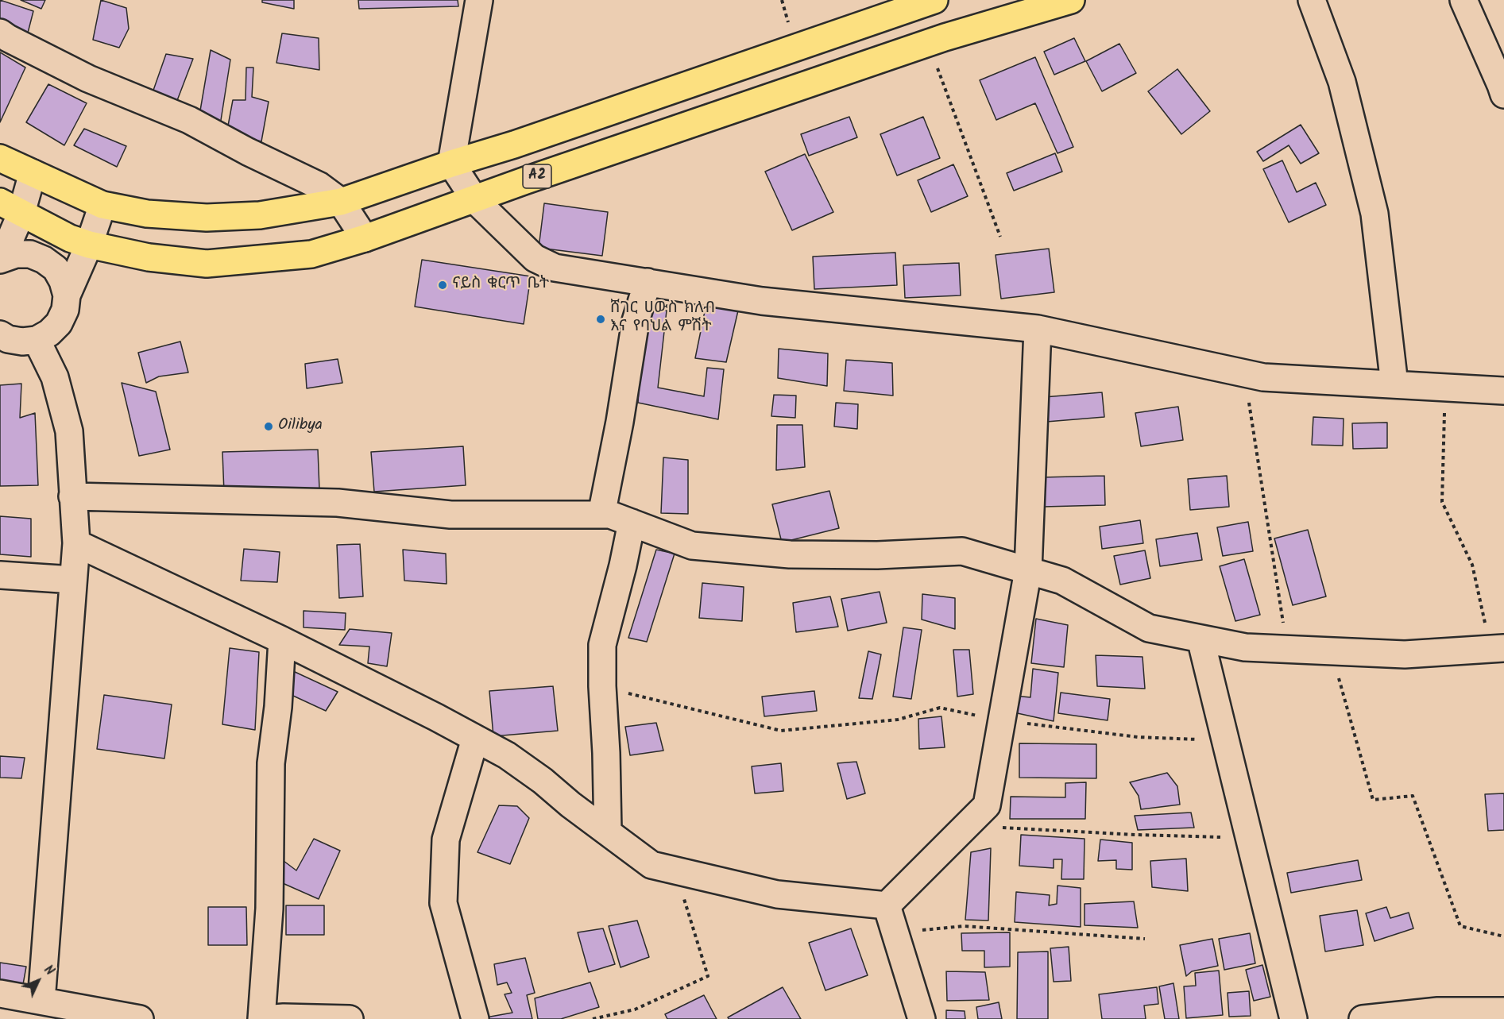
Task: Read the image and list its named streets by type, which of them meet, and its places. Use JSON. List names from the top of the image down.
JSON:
{
  "streets": {
    "highway": ["A2"]
  },
  "places": ["ናይስ ቁርጥ ቤት", "ሸገር ሀውስ ክለብ እና የባህል ምሽት", "Oilibya"],
  "north": "top right"
}
